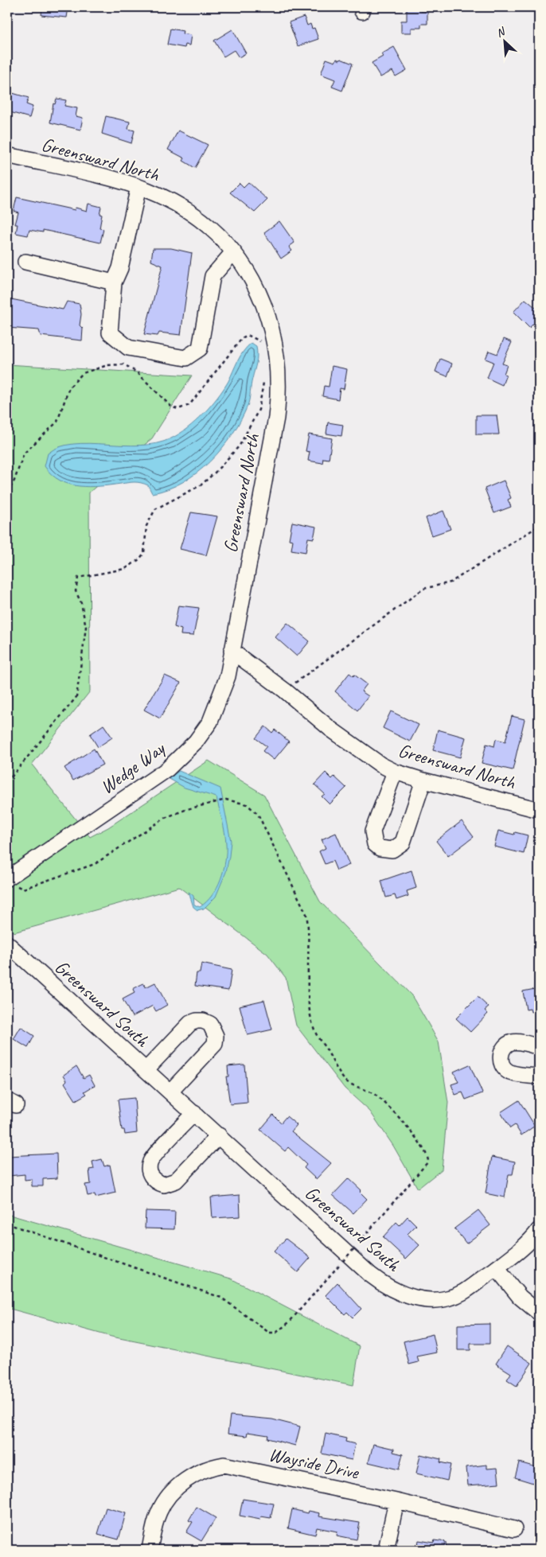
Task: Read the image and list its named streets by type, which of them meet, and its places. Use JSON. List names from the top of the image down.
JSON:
{
  "streets": {
    "street": [
      "Greensward North",
      "Wedge Way",
      "Greensward South",
      "Wayside Drive"
    ]
  },
  "crossings": [
    ["Greensward North", "Wedge Way"]
  ],
  "north": "top left"
}
